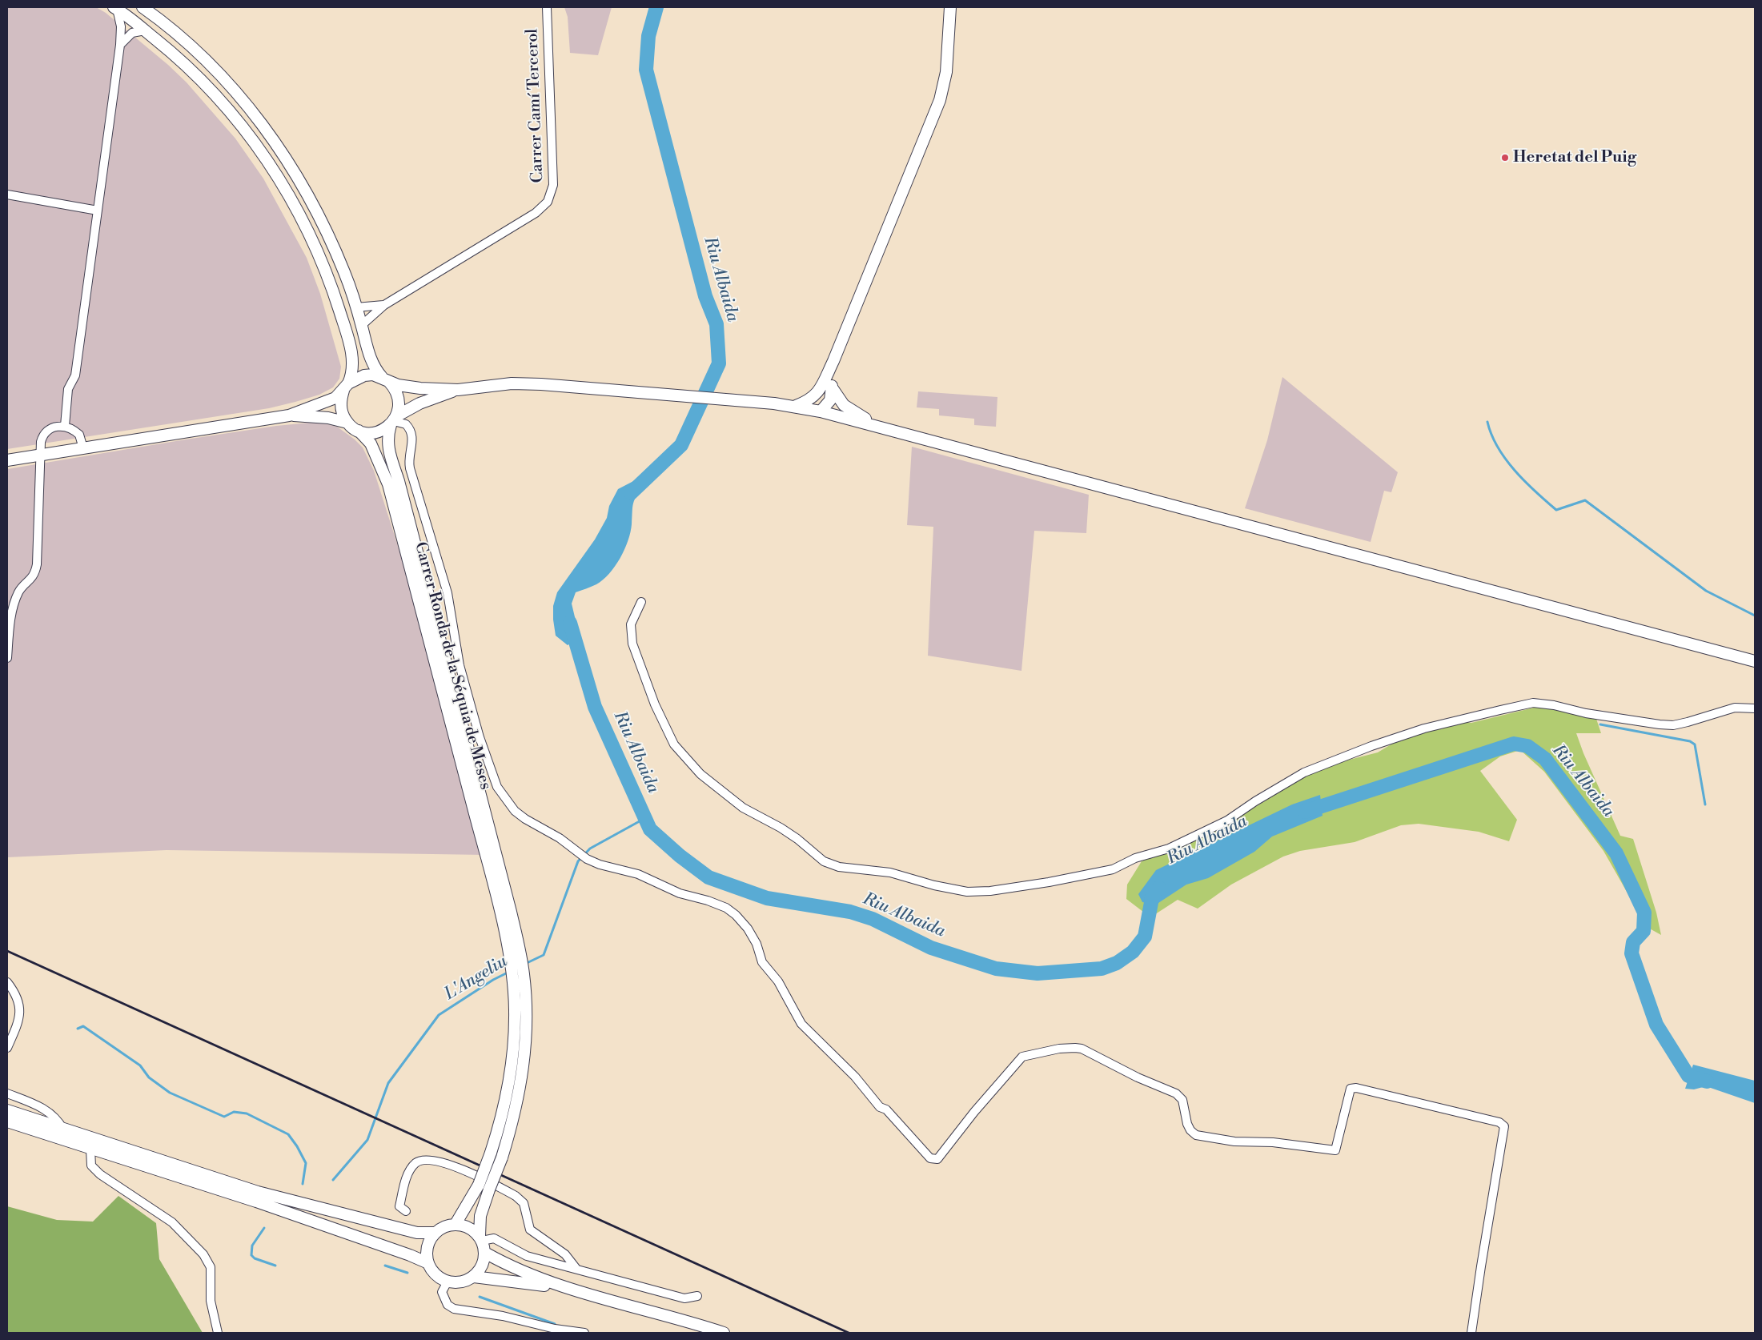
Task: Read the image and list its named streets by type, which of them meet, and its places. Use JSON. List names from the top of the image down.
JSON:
{
  "streets": {
    "main road": ["Carrer Ronda de la Séquia de Meses"],
    "street": ["Carrer Camí Tercerol"]
  },
  "water": ["Riu Albaida", "L'Angeliu"],
  "places": ["Heretat del Puig"]
}
